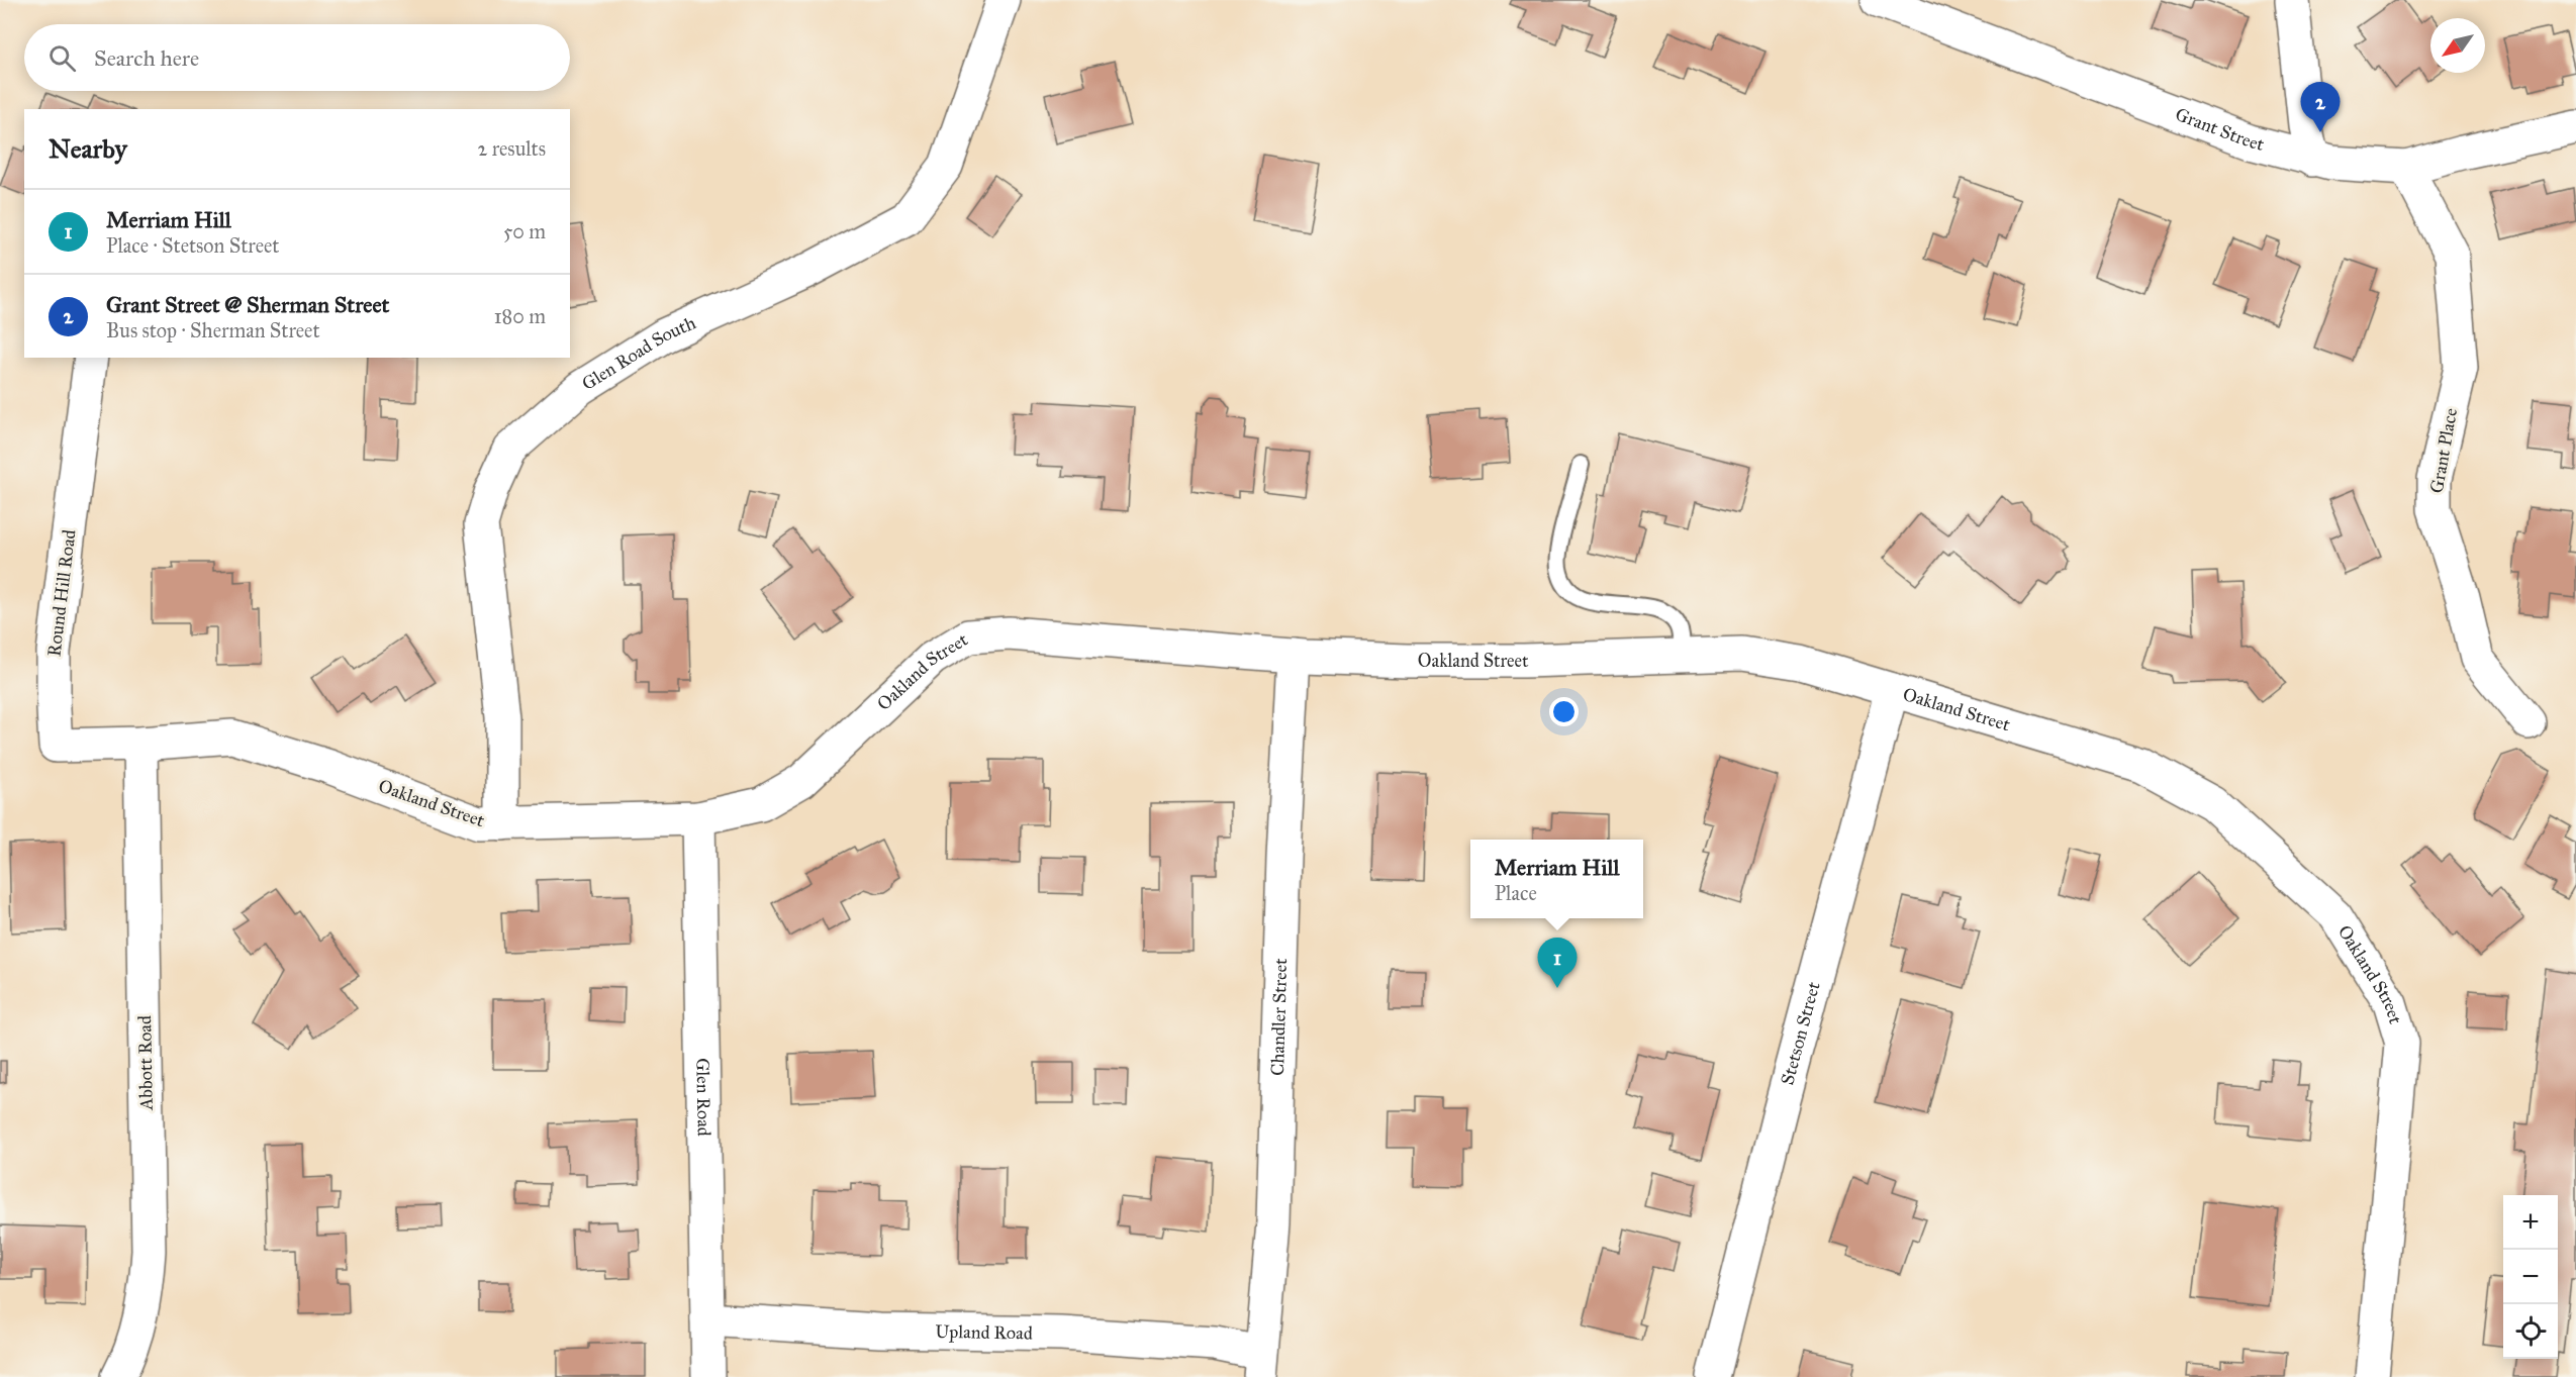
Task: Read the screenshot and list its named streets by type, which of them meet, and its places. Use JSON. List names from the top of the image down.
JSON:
{
  "streets": {
    "street": [
      "Grant Street",
      "Glen Road South",
      "Grant Place",
      "Round Hill Road",
      "Oakland Street",
      "Chandler Street",
      "Stetson Street",
      "Abbott Road",
      "Glen Road",
      "Upland Road"
    ]
  },
  "crossings": [
    ["Grant Street", "Grant Place"],
    ["Glen Road South", "Oakland Street"],
    ["Round Hill Road", "Oakland Street"],
    ["Round Hill Road", "Abbott Road"],
    ["Oakland Street", "Chandler Street"],
    ["Oakland Street", "Stetson Street"],
    ["Oakland Street", "Abbott Road"],
    ["Oakland Street", "Glen Road"],
    ["Chandler Street", "Upland Road"],
    ["Glen Road", "Upland Road"]
  ],
  "north": "bottom left",
  "page": {
    "search": "Search here",
    "pins": ["2", "1"],
    "heading": ["Nearby", "2 results"],
    "list": [
      {
        "mark": "1",
        "name": "Merriam Hill",
        "note": "Place · Stetson Street",
        "value": "50 m"
      },
      {
        "mark": "2",
        "name": "Grant Street @ Sherman Street",
        "note": "Bus stop · Sherman Street",
        "value": "180 m"
      }
    ],
    "popup": ["Merriam Hill", "Place"],
    "map_buttons": ["+", "−"]
  }
}
